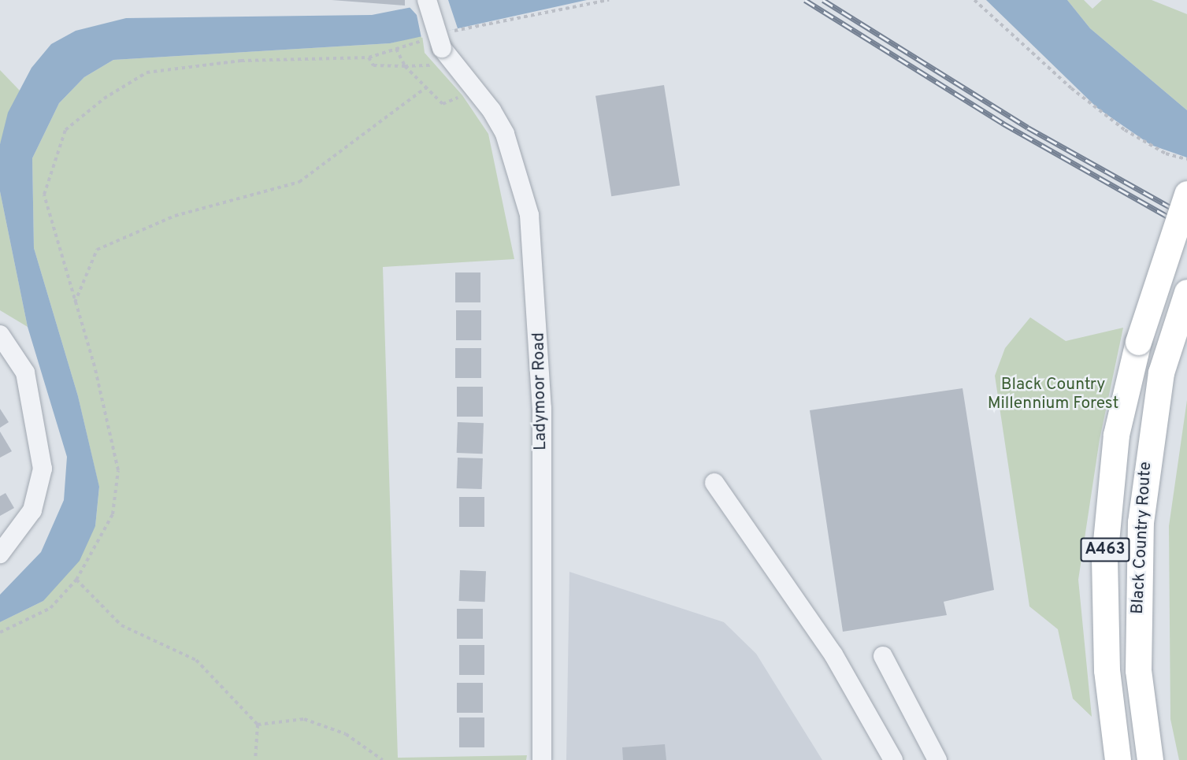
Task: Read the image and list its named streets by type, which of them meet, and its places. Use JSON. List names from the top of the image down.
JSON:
{
  "streets": {
    "highway": ["Black Country Route", "A463"],
    "street": ["Ladymoor Road"]
  },
  "parks": ["Black Country Millennium Forest"]
}
